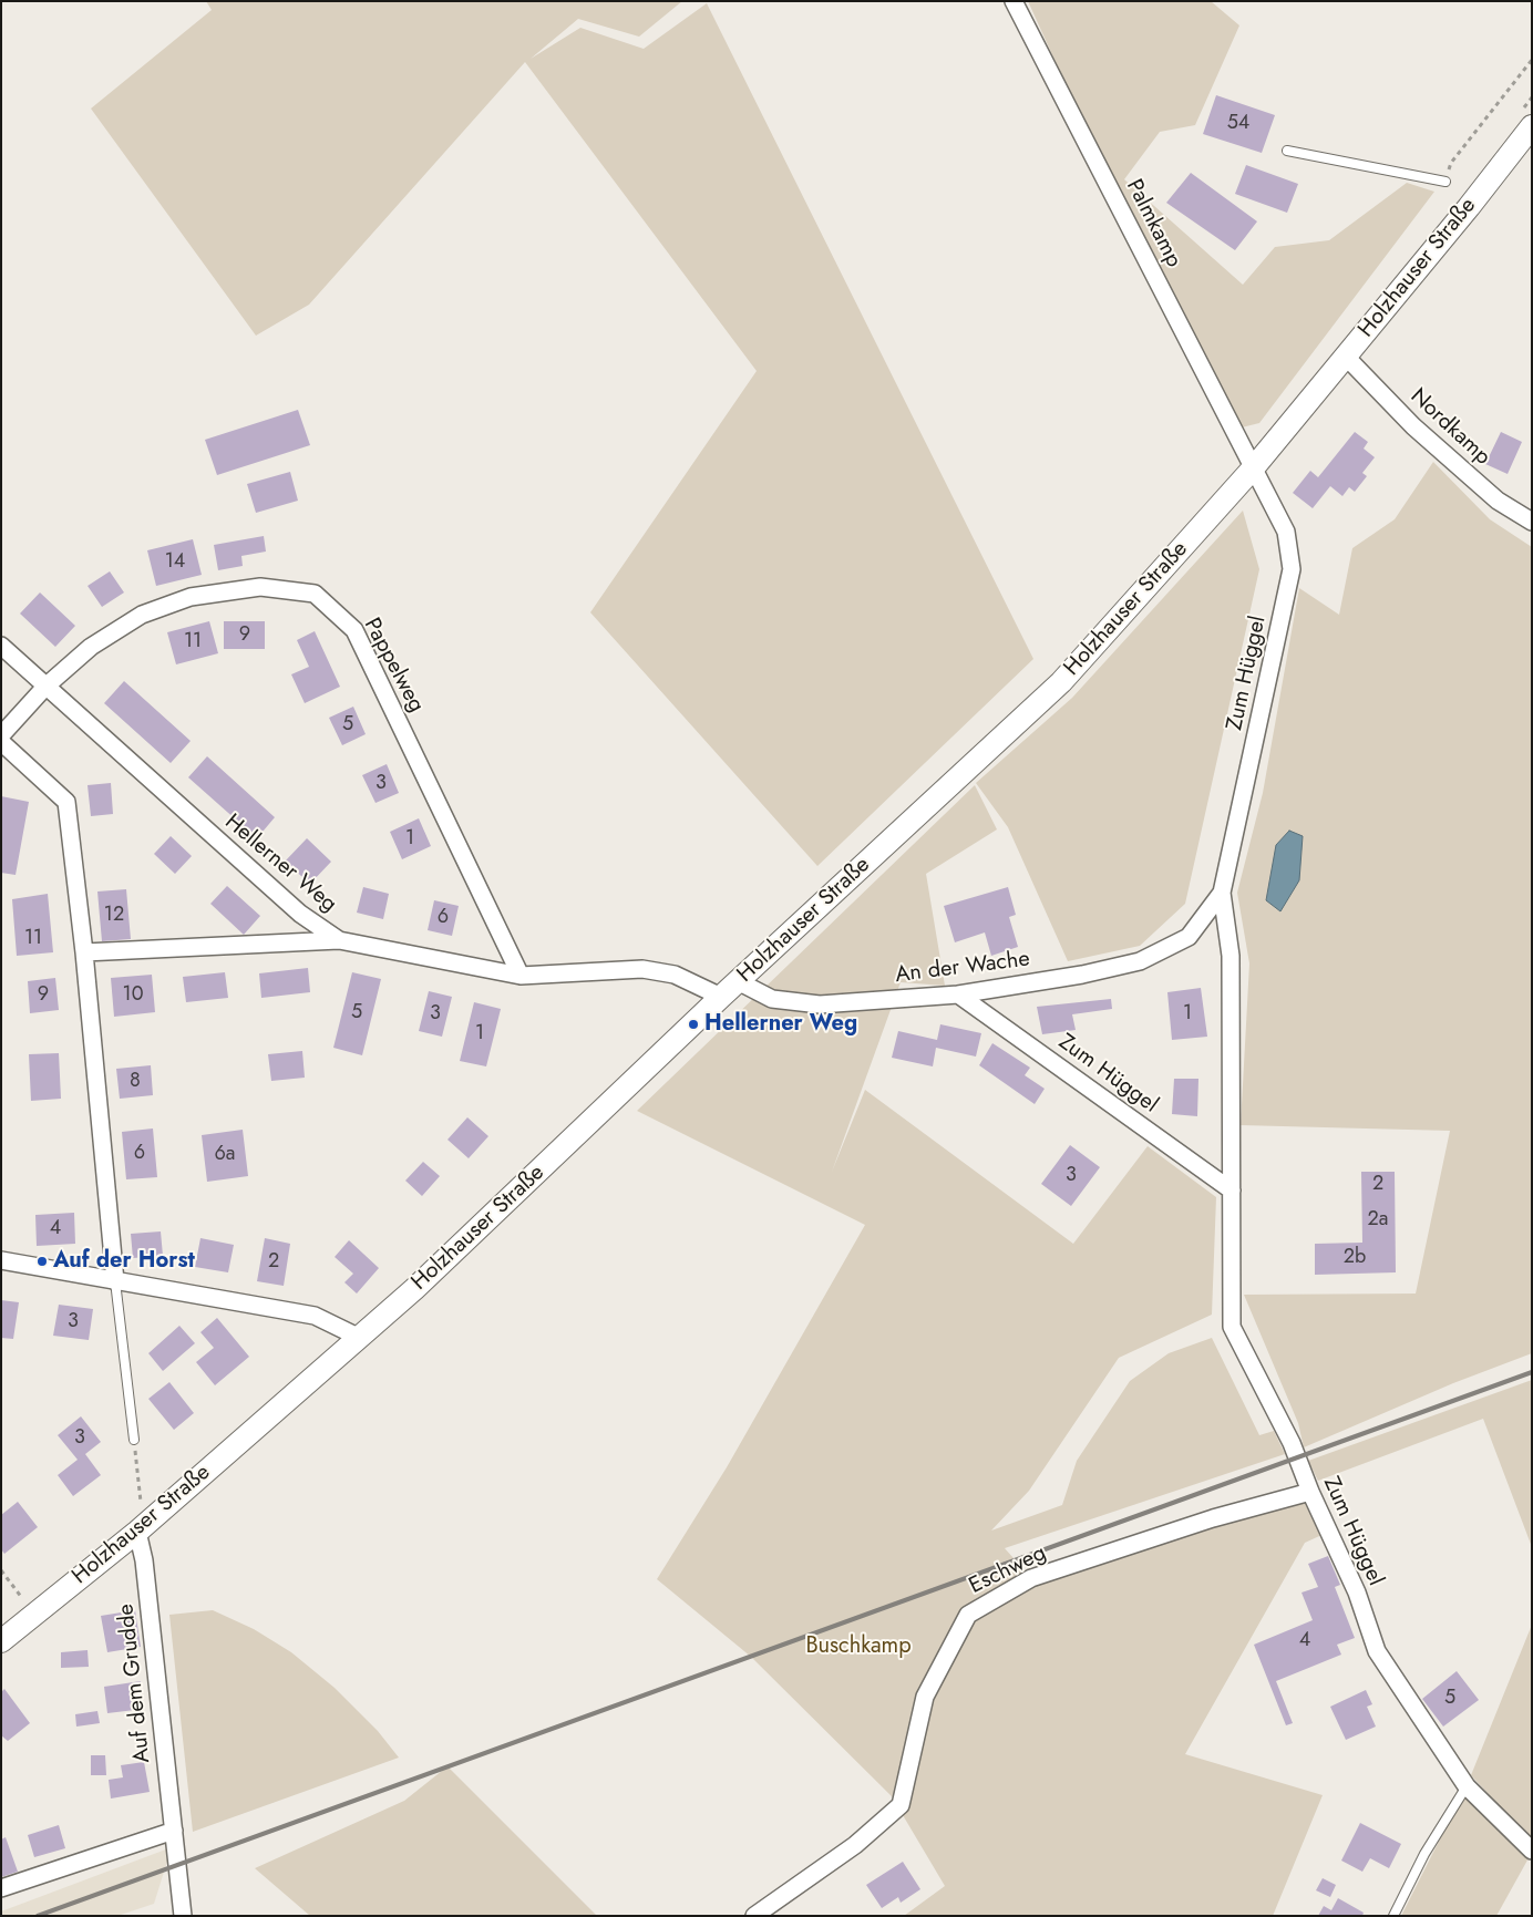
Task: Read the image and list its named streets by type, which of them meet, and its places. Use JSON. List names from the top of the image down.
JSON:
{
  "streets": {
    "street": [
      "Palmkamp",
      "Holzhauser Straße",
      "Nordkamp",
      "Pappelweg",
      "Zum Hüggel",
      "Hellerner Weg",
      "An der Wache",
      "Eschweg",
      "Auf dem Grudde"
    ]
  },
  "crossings": [
    ["Palmkamp", "Holzhauser Straße"],
    ["Palmkamp", "Zum Hüggel"],
    ["Holzhauser Straße", "Nordkamp"],
    ["Holzhauser Straße", "Zum Hüggel"],
    ["Holzhauser Straße", "Hellerner Weg"],
    ["Holzhauser Straße", "An der Wache"],
    ["Holzhauser Straße", "Auf dem Grudde"],
    ["Pappelweg", "Hellerner Weg"],
    ["Zum Hüggel", "An der Wache"],
    ["Zum Hüggel", "Eschweg"]
  ],
  "parks": ["Buschkamp"],
  "places": ["Hellerner Weg", "Auf der Horst"],
  "house_numbers": [
    "54",
    "14",
    "9",
    "11",
    "5",
    "3",
    "1",
    "12",
    "6",
    "11",
    "9",
    "10",
    "5",
    "3",
    "1",
    "1",
    "8",
    "6",
    "6a",
    "3",
    "2",
    "2a",
    "4",
    "2b",
    "2",
    "3",
    "3",
    "4",
    "5"
  ]
}
